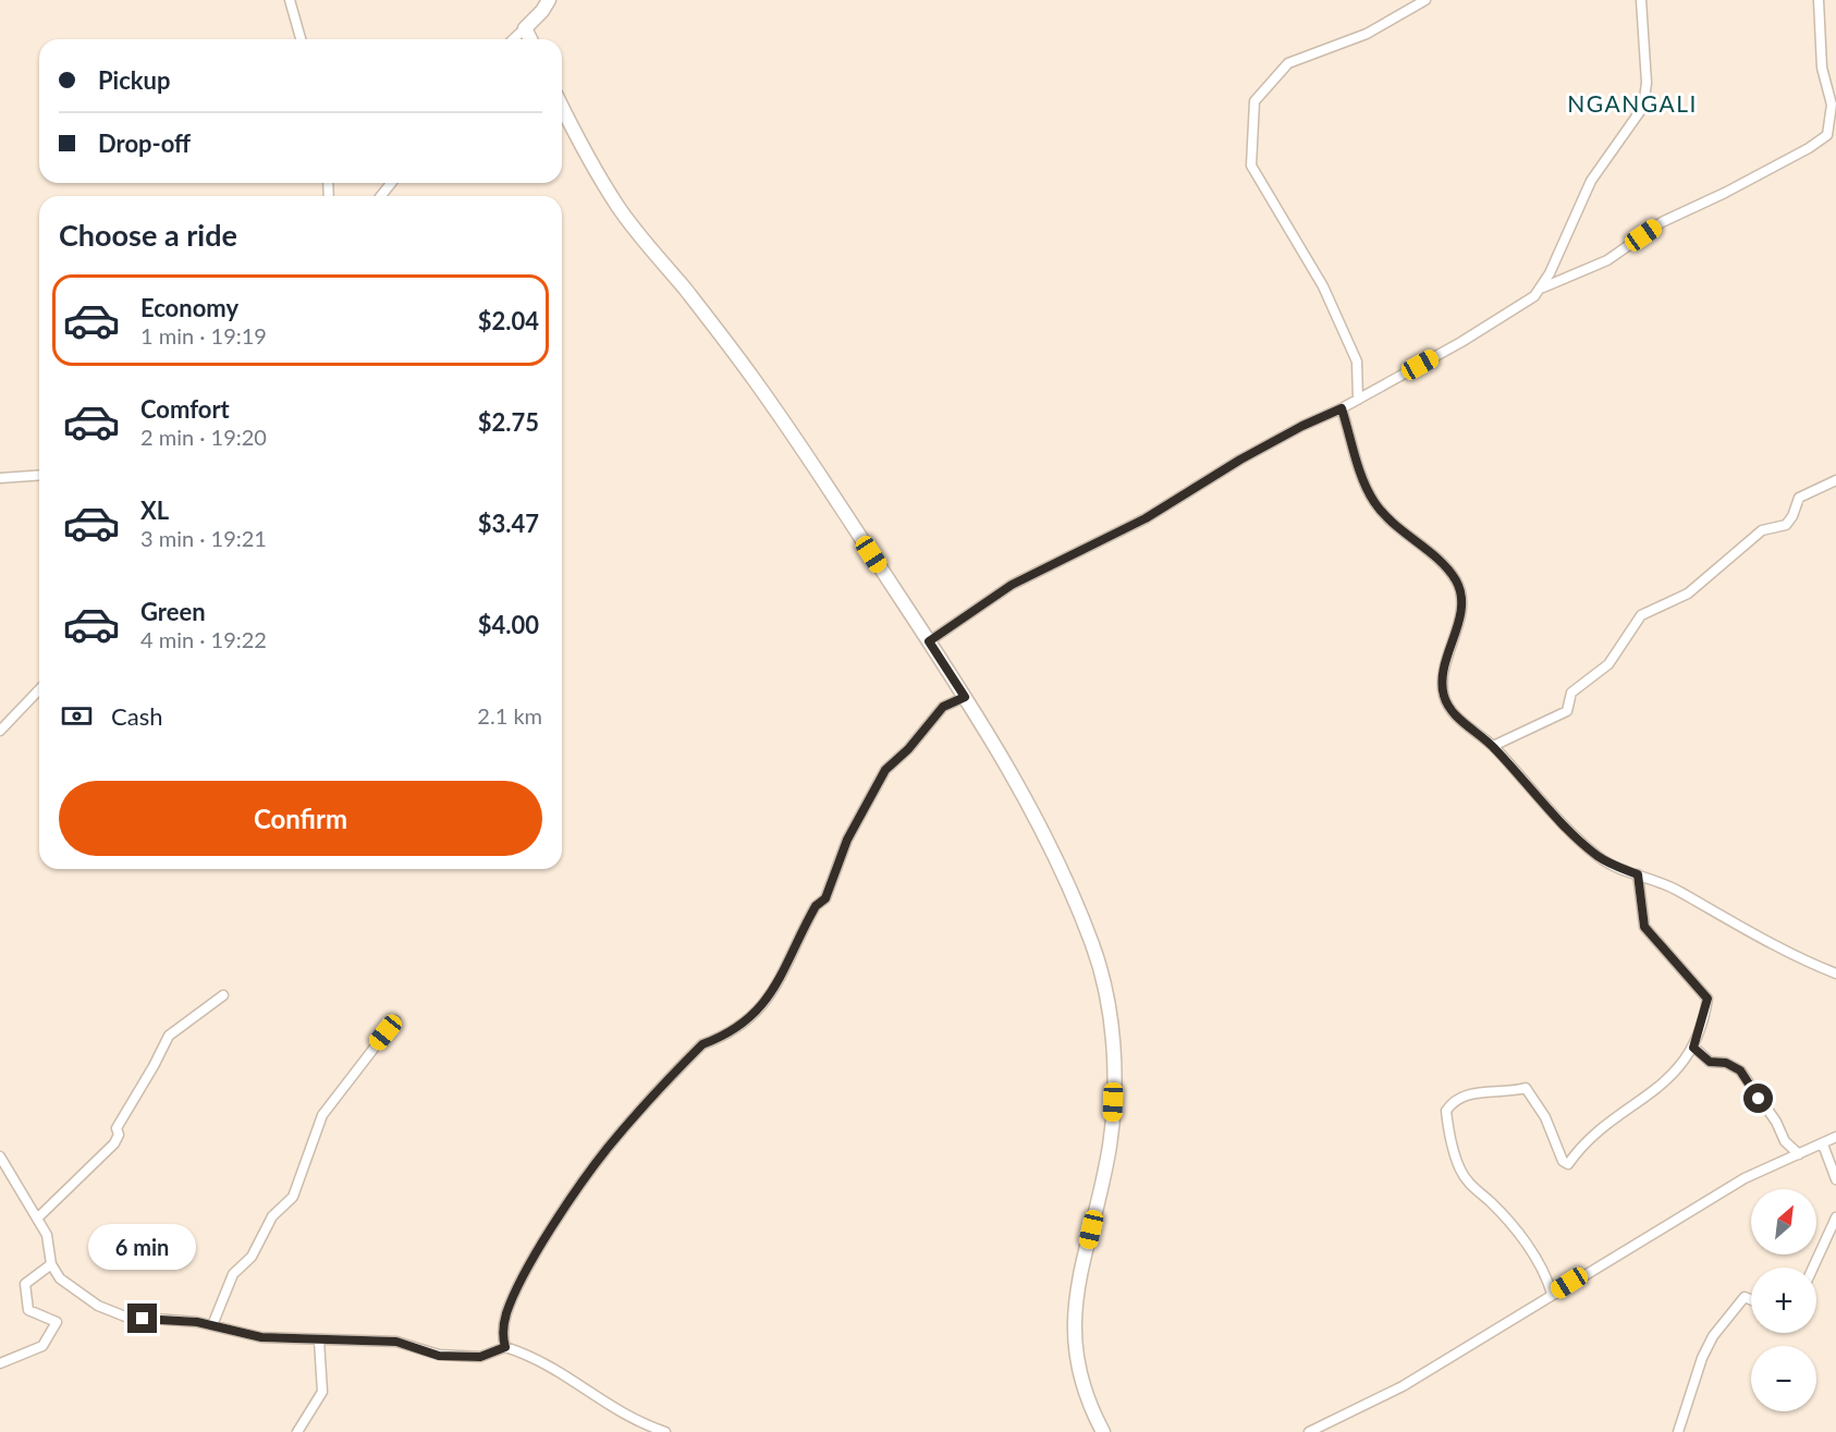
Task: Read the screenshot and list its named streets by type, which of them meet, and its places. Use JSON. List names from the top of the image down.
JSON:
{
  "districts": ["NGANGALI"],
  "north": "top right",
  "page": {
    "banner": ["Pickup", "Drop-off"],
    "heading": "Choose a ride",
    "list": [
      {
        "name": "Economy",
        "note": "1 min · 19:19",
        "value": "$2.04"
      },
      {
        "name": "Comfort",
        "note": "2 min · 19:20",
        "value": "$2.75"
      },
      {
        "name": "XL",
        "note": "3 min · 19:21",
        "value": "$3.47"
      },
      {
        "name": "Green",
        "note": "4 min · 19:22",
        "value": "$4.00"
      }
    ],
    "pay": ["Cash", "2.1 km"],
    "buttons": "Confirm",
    "map_buttons": ["+", "−"],
    "bubble": "6 min"
  }
}
